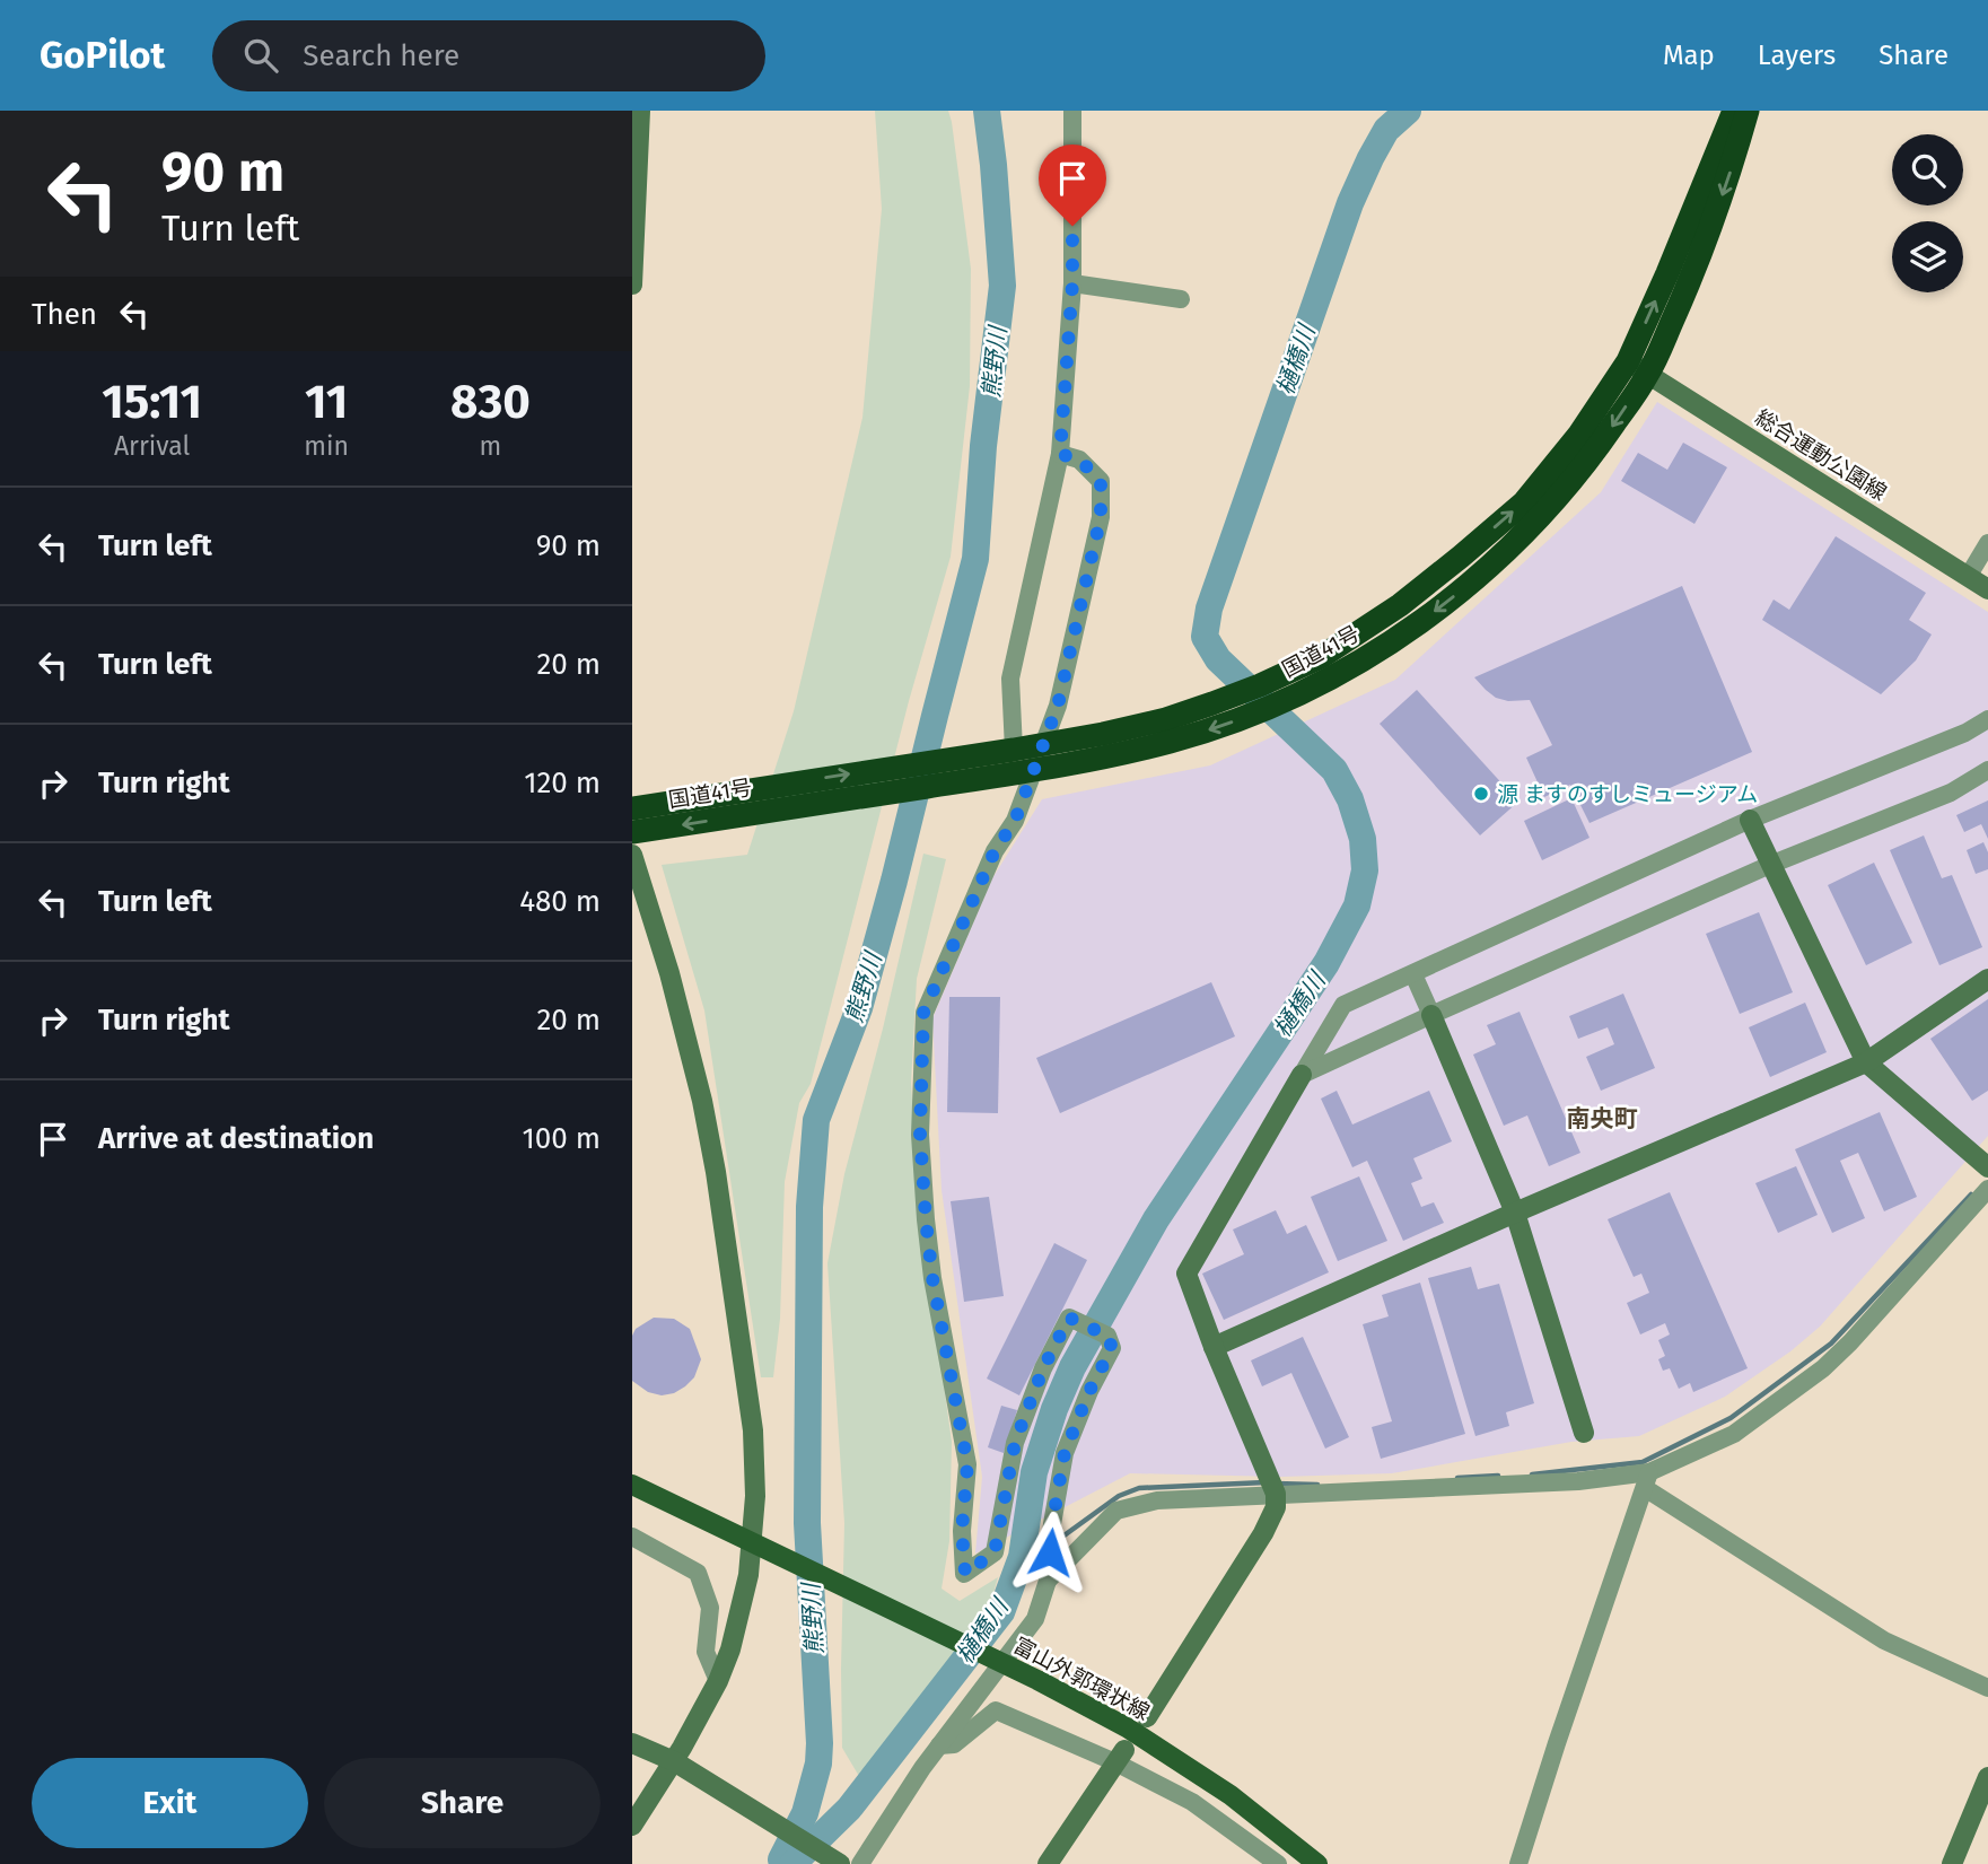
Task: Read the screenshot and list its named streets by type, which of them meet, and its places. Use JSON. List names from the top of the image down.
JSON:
{
  "streets": {
    "highway": ["国道41号"],
    "main road": ["富山外郭環状線"],
    "street": ["総合運動公園線"]
  },
  "crossings": [
    ["総合運動公園線", "国道41号"]
  ],
  "districts": ["南央町"],
  "water": ["樋橋川", "熊野川"],
  "places": ["源 ますのすしミュージアム"],
  "page": {
    "header": "GoPilot",
    "search": "Search here",
    "nav": ["Map", "Layers", "Share"],
    "turn": ["90 m", "Turn left"],
    "then": "Then",
    "eta": [
      "15:11",
      "Arrival",
      "11",
      "min",
      "830",
      "m"
    ],
    "list": [
      {
        "name": "Turn left",
        "value": "90 m"
      },
      {
        "name": "Turn left",
        "value": "20 m"
      },
      {
        "name": "Turn right",
        "value": "120 m"
      },
      {
        "name": "Turn left",
        "value": "480 m"
      },
      {
        "name": "Turn right",
        "value": "20 m"
      },
      {
        "name": "Arrive at destination",
        "value": "100 m"
      }
    ],
    "buttons": ["Exit", "Share"]
  }
}
